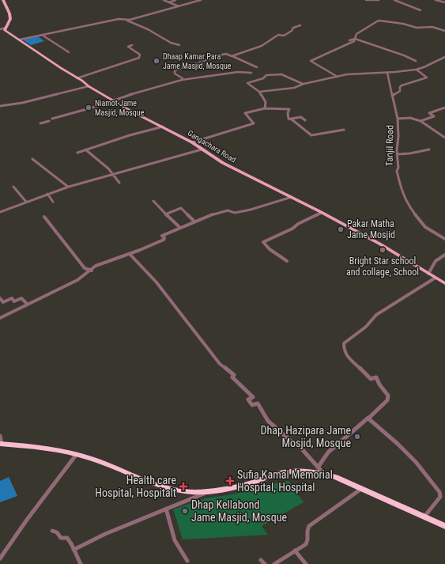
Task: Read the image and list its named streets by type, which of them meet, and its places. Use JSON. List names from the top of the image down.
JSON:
{
  "streets": {
    "main road": ["Gangachara Road"],
    "street": ["Tanjil Road"]
  },
  "places": {
    "other": [
      "Dhaap Kamar Para Jame Masjid, Mosque",
      "Niamot Jame Masjid, Mosque",
      "Pakar Matha Jame Mosjid",
      "Bright Star school and collage, School",
      "Dhap Hazipara Jame Mosjid, Mosque",
      "Dhap Kellabond Jame Masjid, Mosque"
    ],
    "health": ["Sufia Kamal Memorial Hospital, Hospital", "Health care Hospital, Hospitalt"]
  }
}
